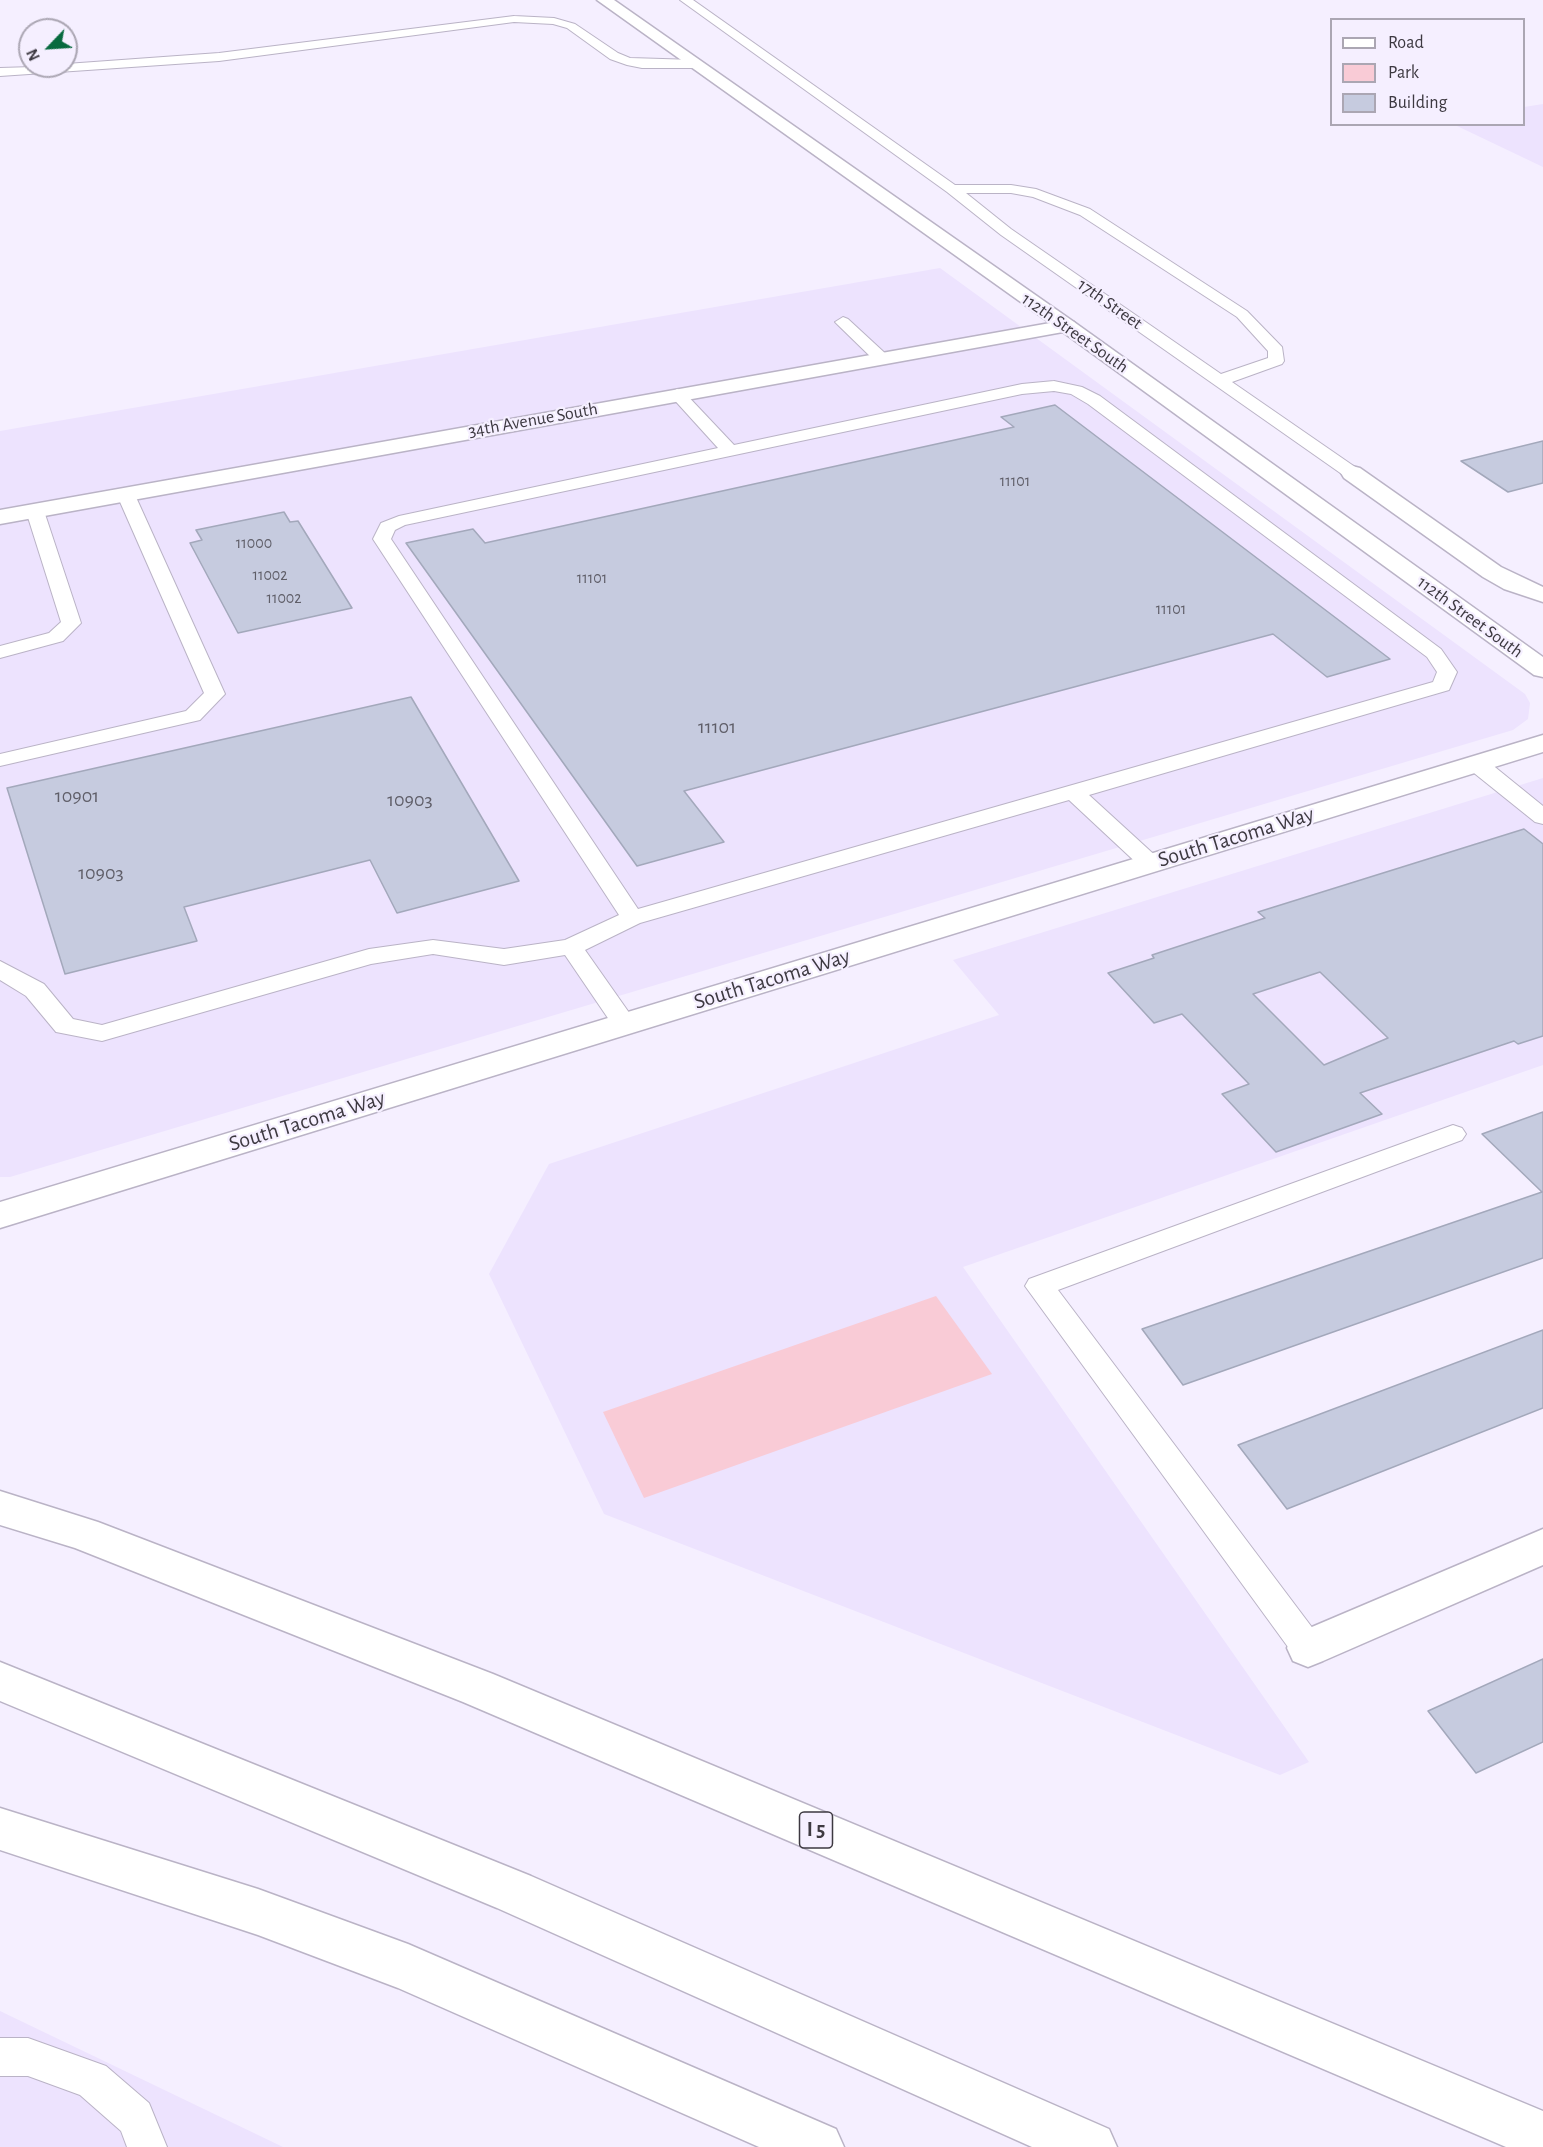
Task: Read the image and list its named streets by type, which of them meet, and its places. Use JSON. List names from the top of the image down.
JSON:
{
  "streets": {
    "main road": [
      "17th Street",
      "112th Street South",
      "34th Avenue South",
      "South Tacoma Way",
      "I 5"
    ]
  },
  "crossings": [
    ["112th Street South", "34th Avenue South"]
  ],
  "house_numbers": [
    "11101",
    "11000",
    "11002",
    "11101",
    "11002",
    "11101",
    "11101",
    "10901",
    "10903",
    "10903"
  ],
  "legend": ["Road", "Park", "Building"],
  "north": "bottom left"
}
